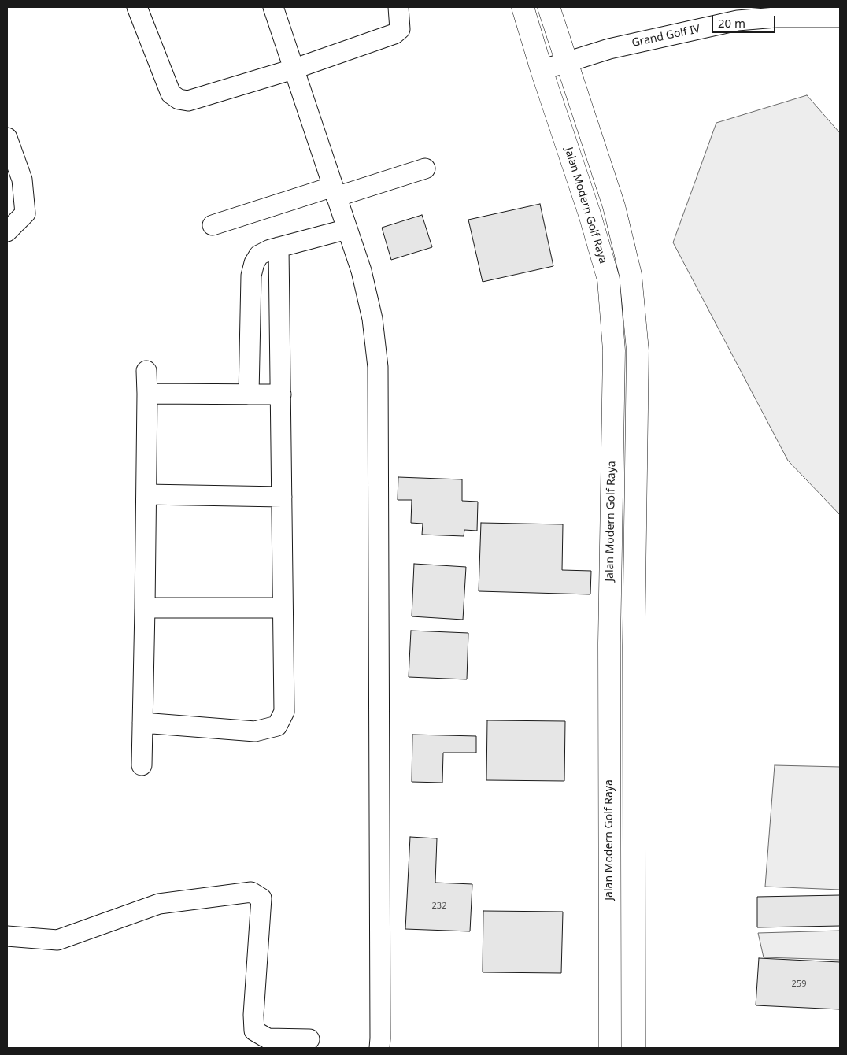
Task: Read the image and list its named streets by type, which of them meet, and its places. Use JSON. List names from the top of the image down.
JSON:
{
  "streets": {
    "street": ["Grand Golf IV", "Jalan Modern Golf Raya"]
  },
  "crossings": [
    ["Grand Golf IV", "Jalan Modern Golf Raya"]
  ],
  "house_numbers": ["232", "259"],
  "scale_bar": "20 m"
}
